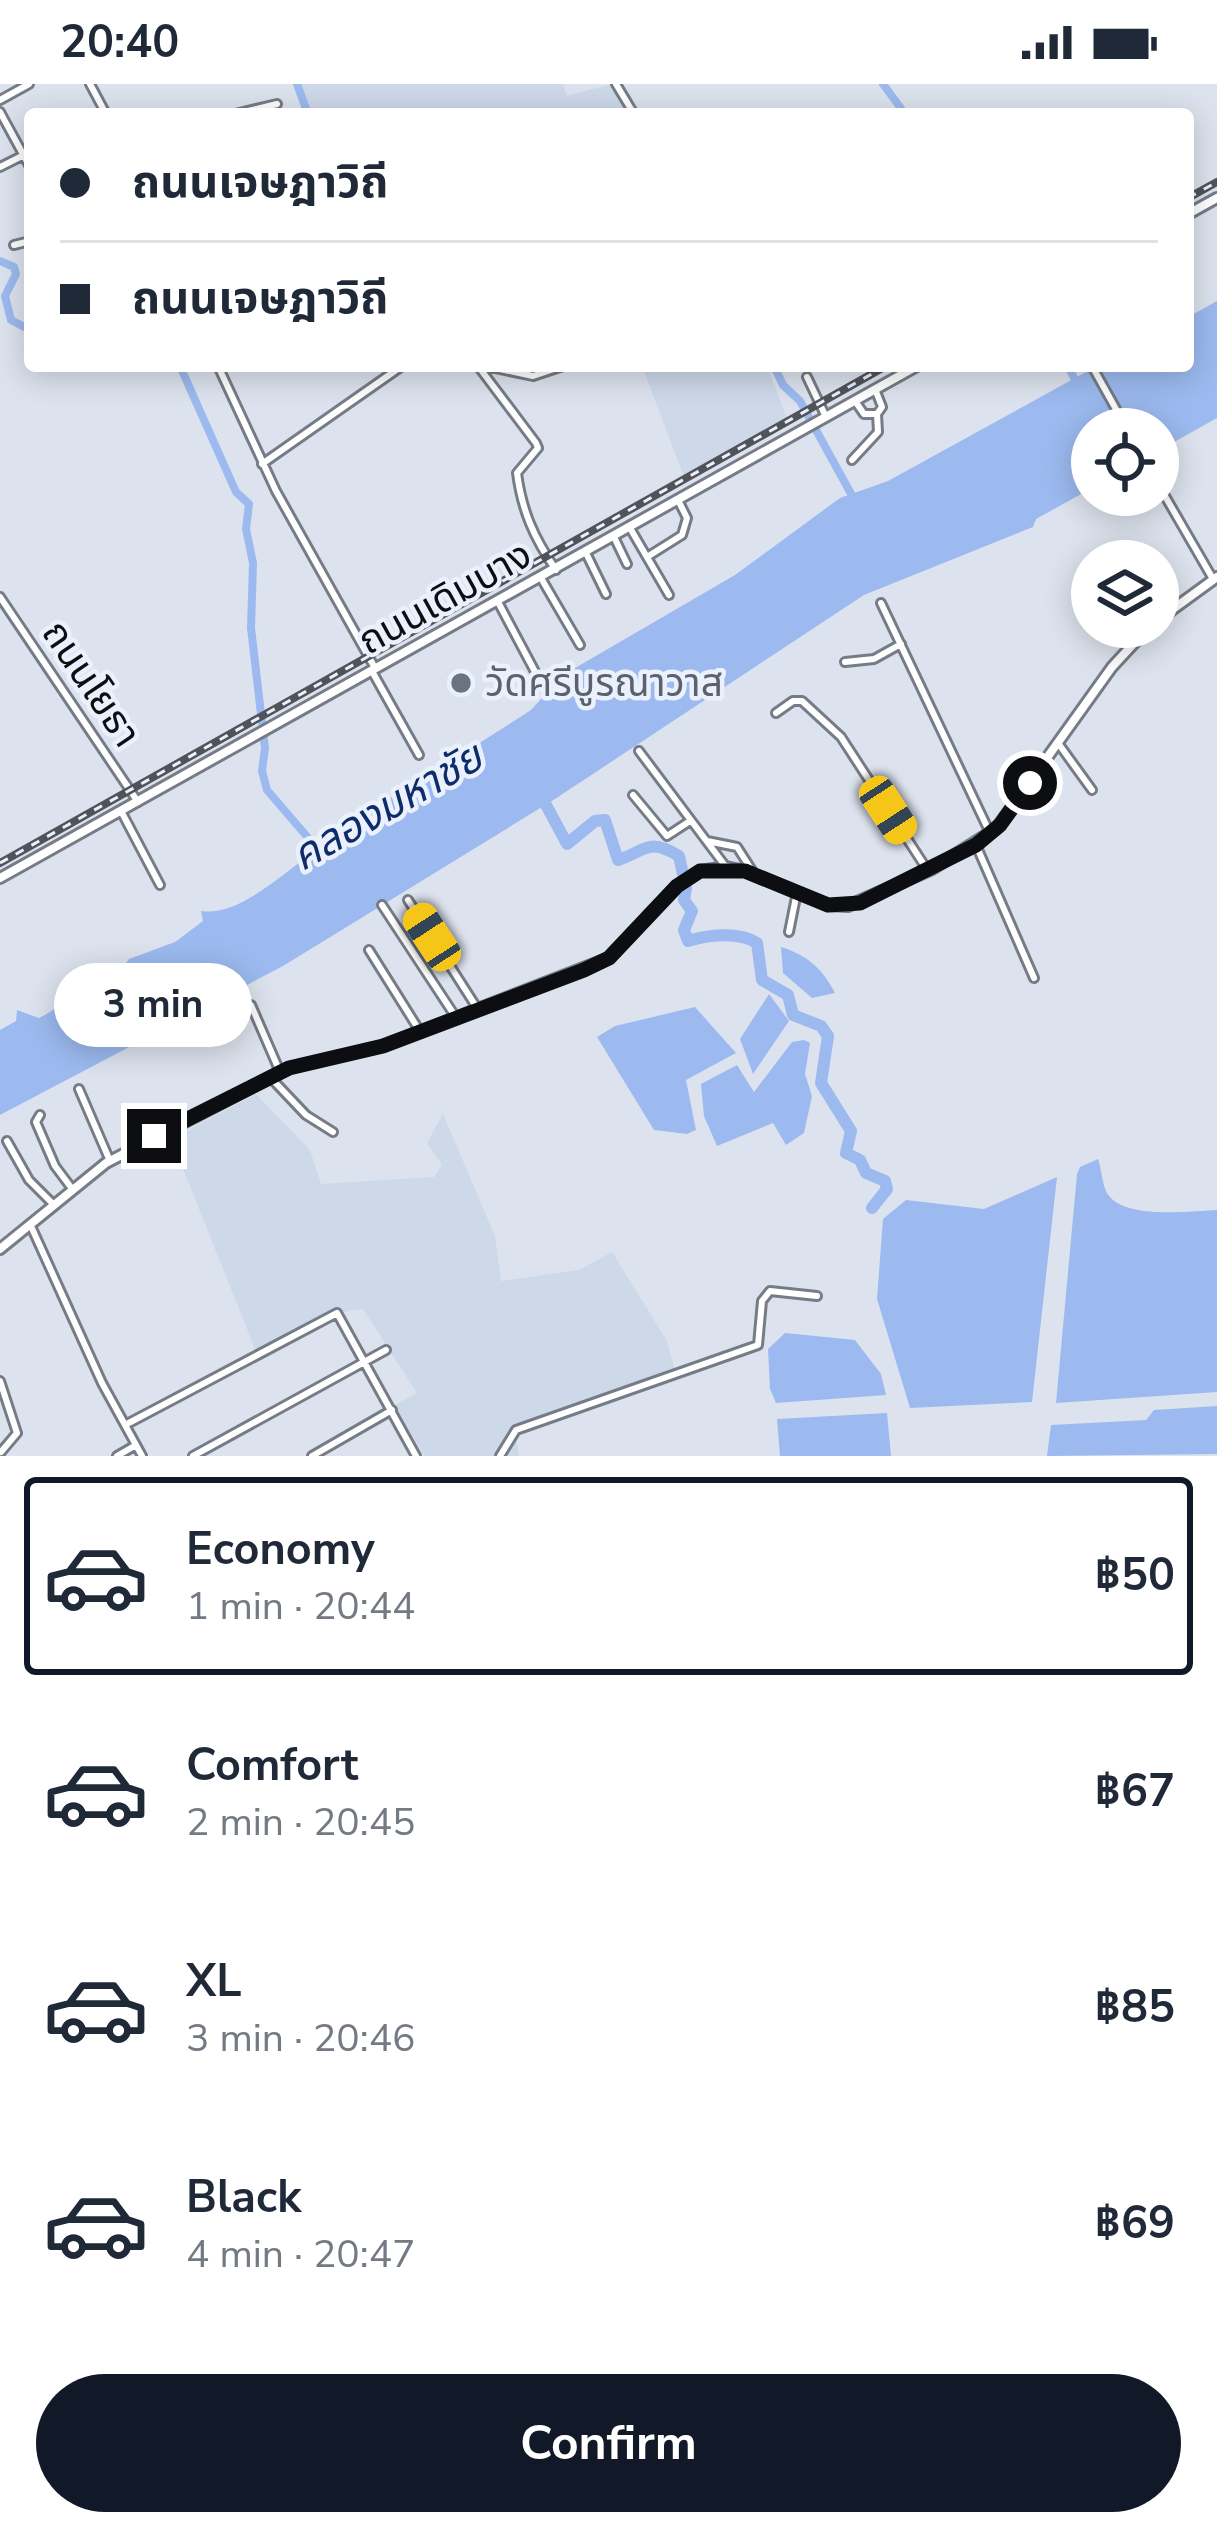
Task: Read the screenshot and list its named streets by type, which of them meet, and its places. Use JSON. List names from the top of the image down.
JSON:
{
  "streets": {
    "street": ["ถนนเดิมบาง", "ถนนโยธา"]
  },
  "crossings": [
    ["ถนนเดิมบาง", "ถนนโยธา"]
  ],
  "water": ["คลองมหาชัย"],
  "places": ["วัดศรีบูรณาวาส"],
  "page": {
    "status": "20:40",
    "banner": ["ถนนเจษฎาวิถี", "ถนนเจษฎาวิถี"],
    "bubble": "3 min",
    "list": [
      {
        "name": "Economy",
        "note": "1 min · 20:44",
        "value": "฿50"
      },
      {
        "name": "Comfort",
        "note": "2 min · 20:45",
        "value": "฿67"
      },
      {
        "name": "XL",
        "note": "3 min · 20:46",
        "value": "฿85"
      },
      {
        "name": "Black",
        "note": "4 min · 20:47",
        "value": "฿69"
      }
    ],
    "buttons": "Confirm"
  }
}
